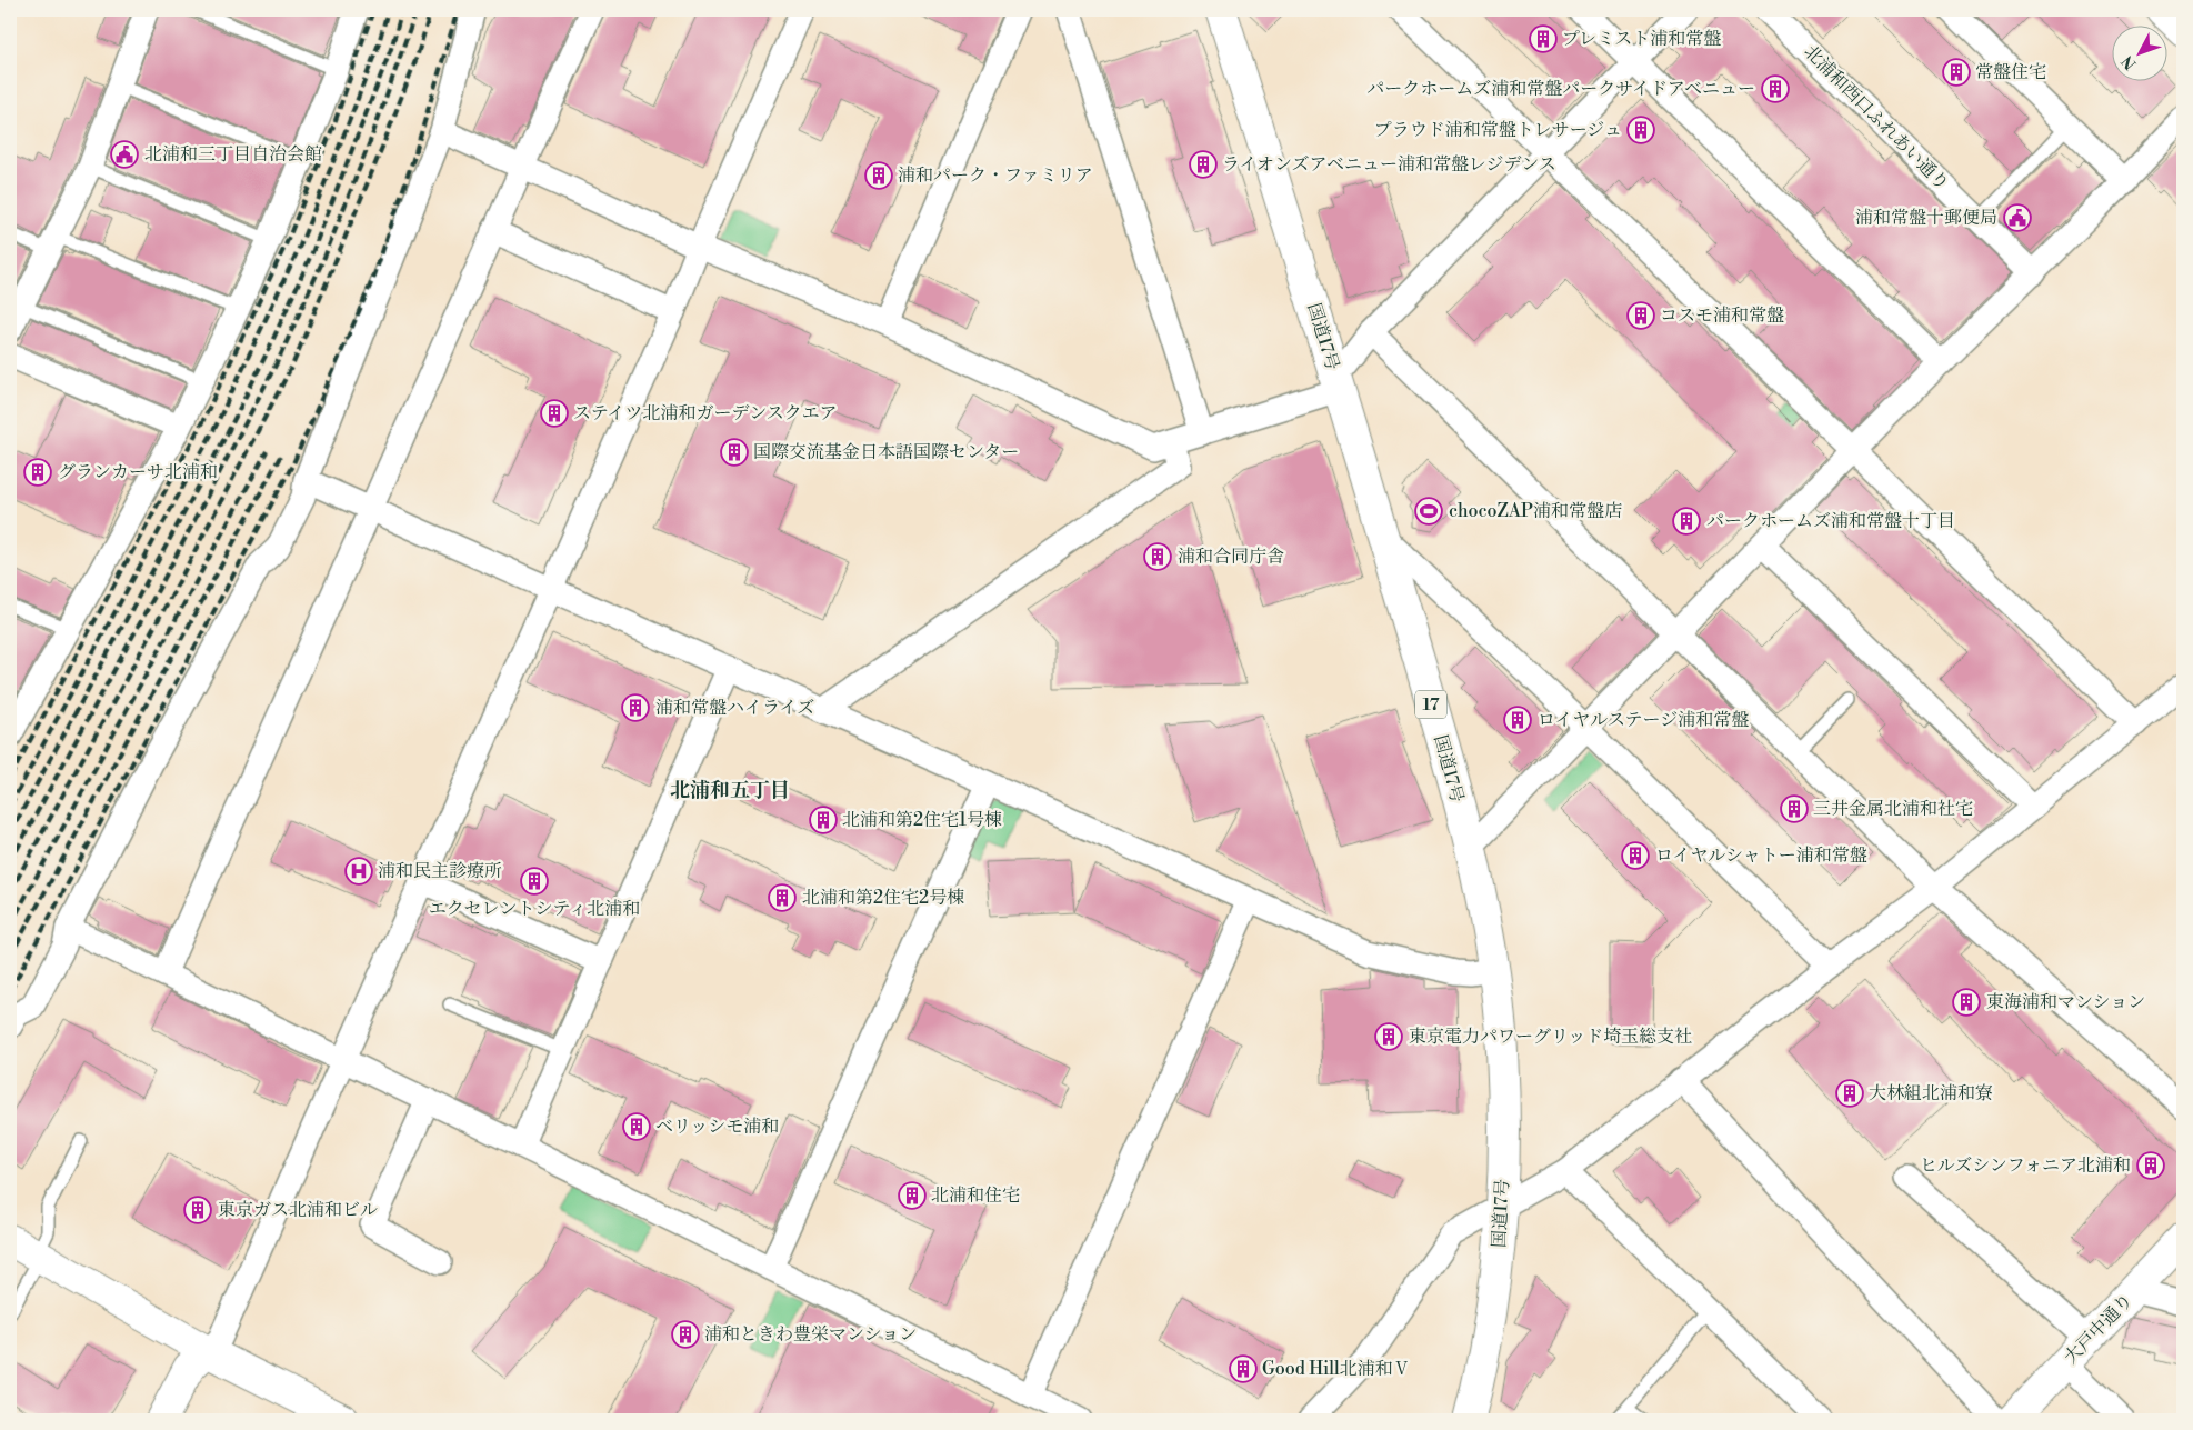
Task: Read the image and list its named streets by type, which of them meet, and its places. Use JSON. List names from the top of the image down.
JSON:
{
  "streets": {
    "main road": ["国道17号", "17", "大戸中通り"],
    "street": ["北浦和西口ふれあい通り"]
  },
  "districts": ["北浦和五丁目"],
  "places": {
    "building": [
      "プレミスト浦和常盤",
      "常盤住宅",
      "パークホームズ浦和常盤パークサイドアベニュー",
      "プラウド浦和常盤トレサージュ",
      "ライオンズアベニュー浦和常盤レジデンス",
      "浦和パーク・ファミリア",
      "コスモ浦和常盤",
      "ステイツ北浦和ガーデンスクエア",
      "国際交流基金日本語国際センター",
      "グランカーサ北浦和",
      "パークホームズ浦和常盤十丁目",
      "浦和合同庁舎",
      "浦和常盤ハイライズ",
      "ロイヤルステージ浦和常盤",
      "三井金属北浦和社宅",
      "北浦和第2住宅1号棟",
      "ロイヤルシャトー浦和常盤",
      "エクセレントシティ北浦和",
      "北浦和第2住宅2号棟",
      "東海浦和マンション",
      "東京電力パワーグリッド埼玉総支社",
      "大林組北浦和寮",
      "ベリッシモ浦和",
      "ヒルズシンフォニア北浦和",
      "北浦和住宅",
      "東京ガス北浦和ビル",
      "浦和ときわ豊栄マンション",
      "Good Hill北浦和Ⅴ"
    ],
    "public building": ["北浦和三丁目自治会館", "浦和常盤十郵便局"],
    "sports": ["chocoZAP浦和常盤店"],
    "hospital": ["浦和民主診療所"]
  },
  "north": "bottom left"
}
